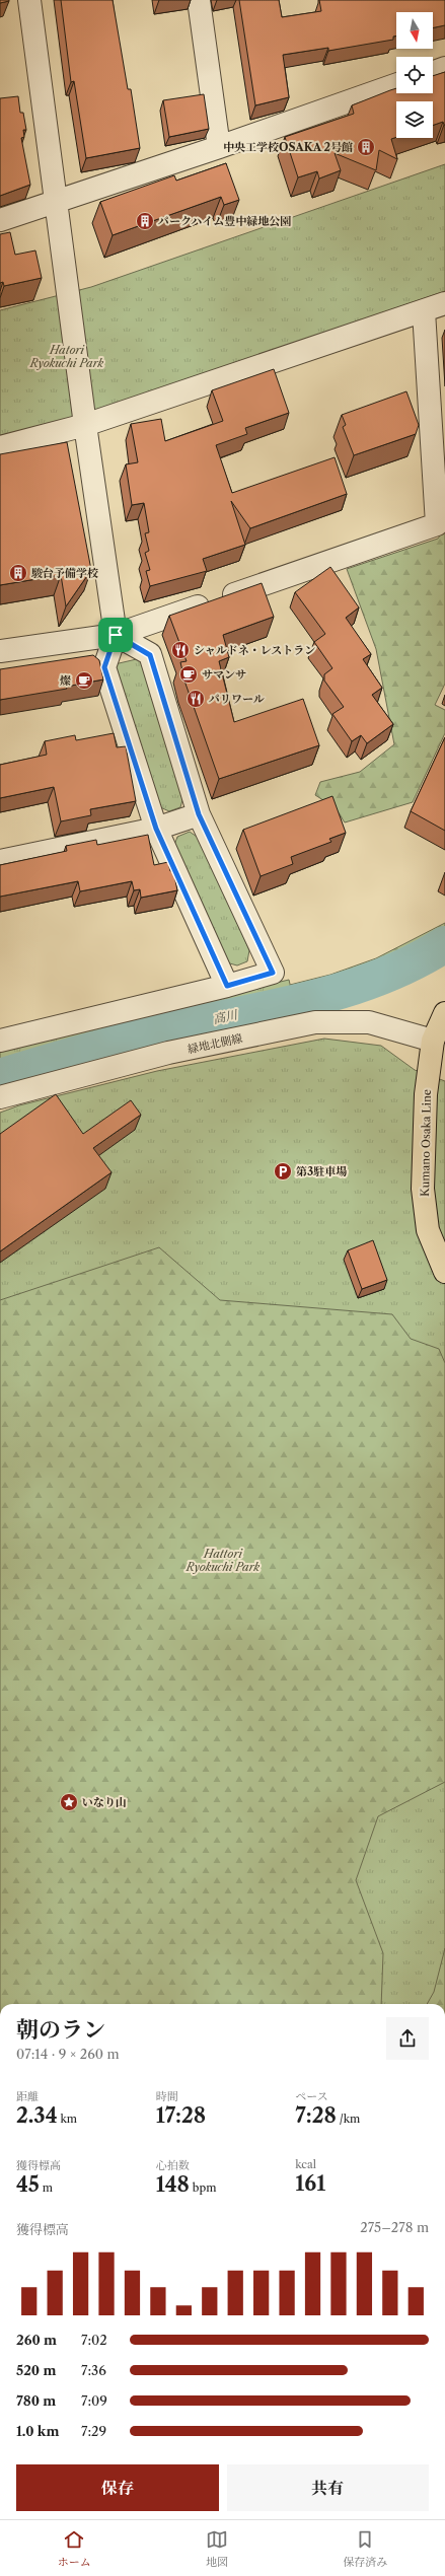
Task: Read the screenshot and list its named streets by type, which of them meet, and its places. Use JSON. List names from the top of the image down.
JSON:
{
  "streets": {
    "main road": ["Kumano Osaka Line"],
    "street": ["緑地北側線"]
  },
  "crossings": [
    ["緑地北側線", "Kumano Osaka Line"]
  ],
  "water": ["高川"],
  "parks": ["Hatori Ryokuchi Park", "Hattori Ryokuchi Park"],
  "places": {
    "building": ["中央工学校OSAKA 2号館", "パークハイム豊中緑地公園", "駿台予備学校"],
    "restaurant": ["シャルドネ・レストラン", "パリワール"],
    "cafe": ["サマンサ", "燦"],
    "parking": ["第3駐車場"],
    "place": ["いなり山"]
  },
  "north": "bottom",
  "page": {
    "heading": ["朝のラン", "07:14 · 9 × 260 m"],
    "stats": [
      ["距離", "2.34 km"],
      ["時間", "17:28"],
      ["ペース", "7:28 /km"],
      ["獲得標高", "45 m"],
      ["心拍数", "148 bpm"],
      ["kcal", "161"]
    ],
    "chart": ["獲得標高", "275–278 m"],
    "list": [
      {
        "name": "260 m",
        "note": "7:02"
      },
      {
        "name": "520 m",
        "note": "7:36"
      },
      {
        "name": "780 m",
        "note": "7:09"
      },
      {
        "name": "1.0 km",
        "note": "7:29"
      }
    ],
    "buttons": ["保存", "共有"],
    "tabs": ["ホーム", "地図", "保存済み"]
  }
}
